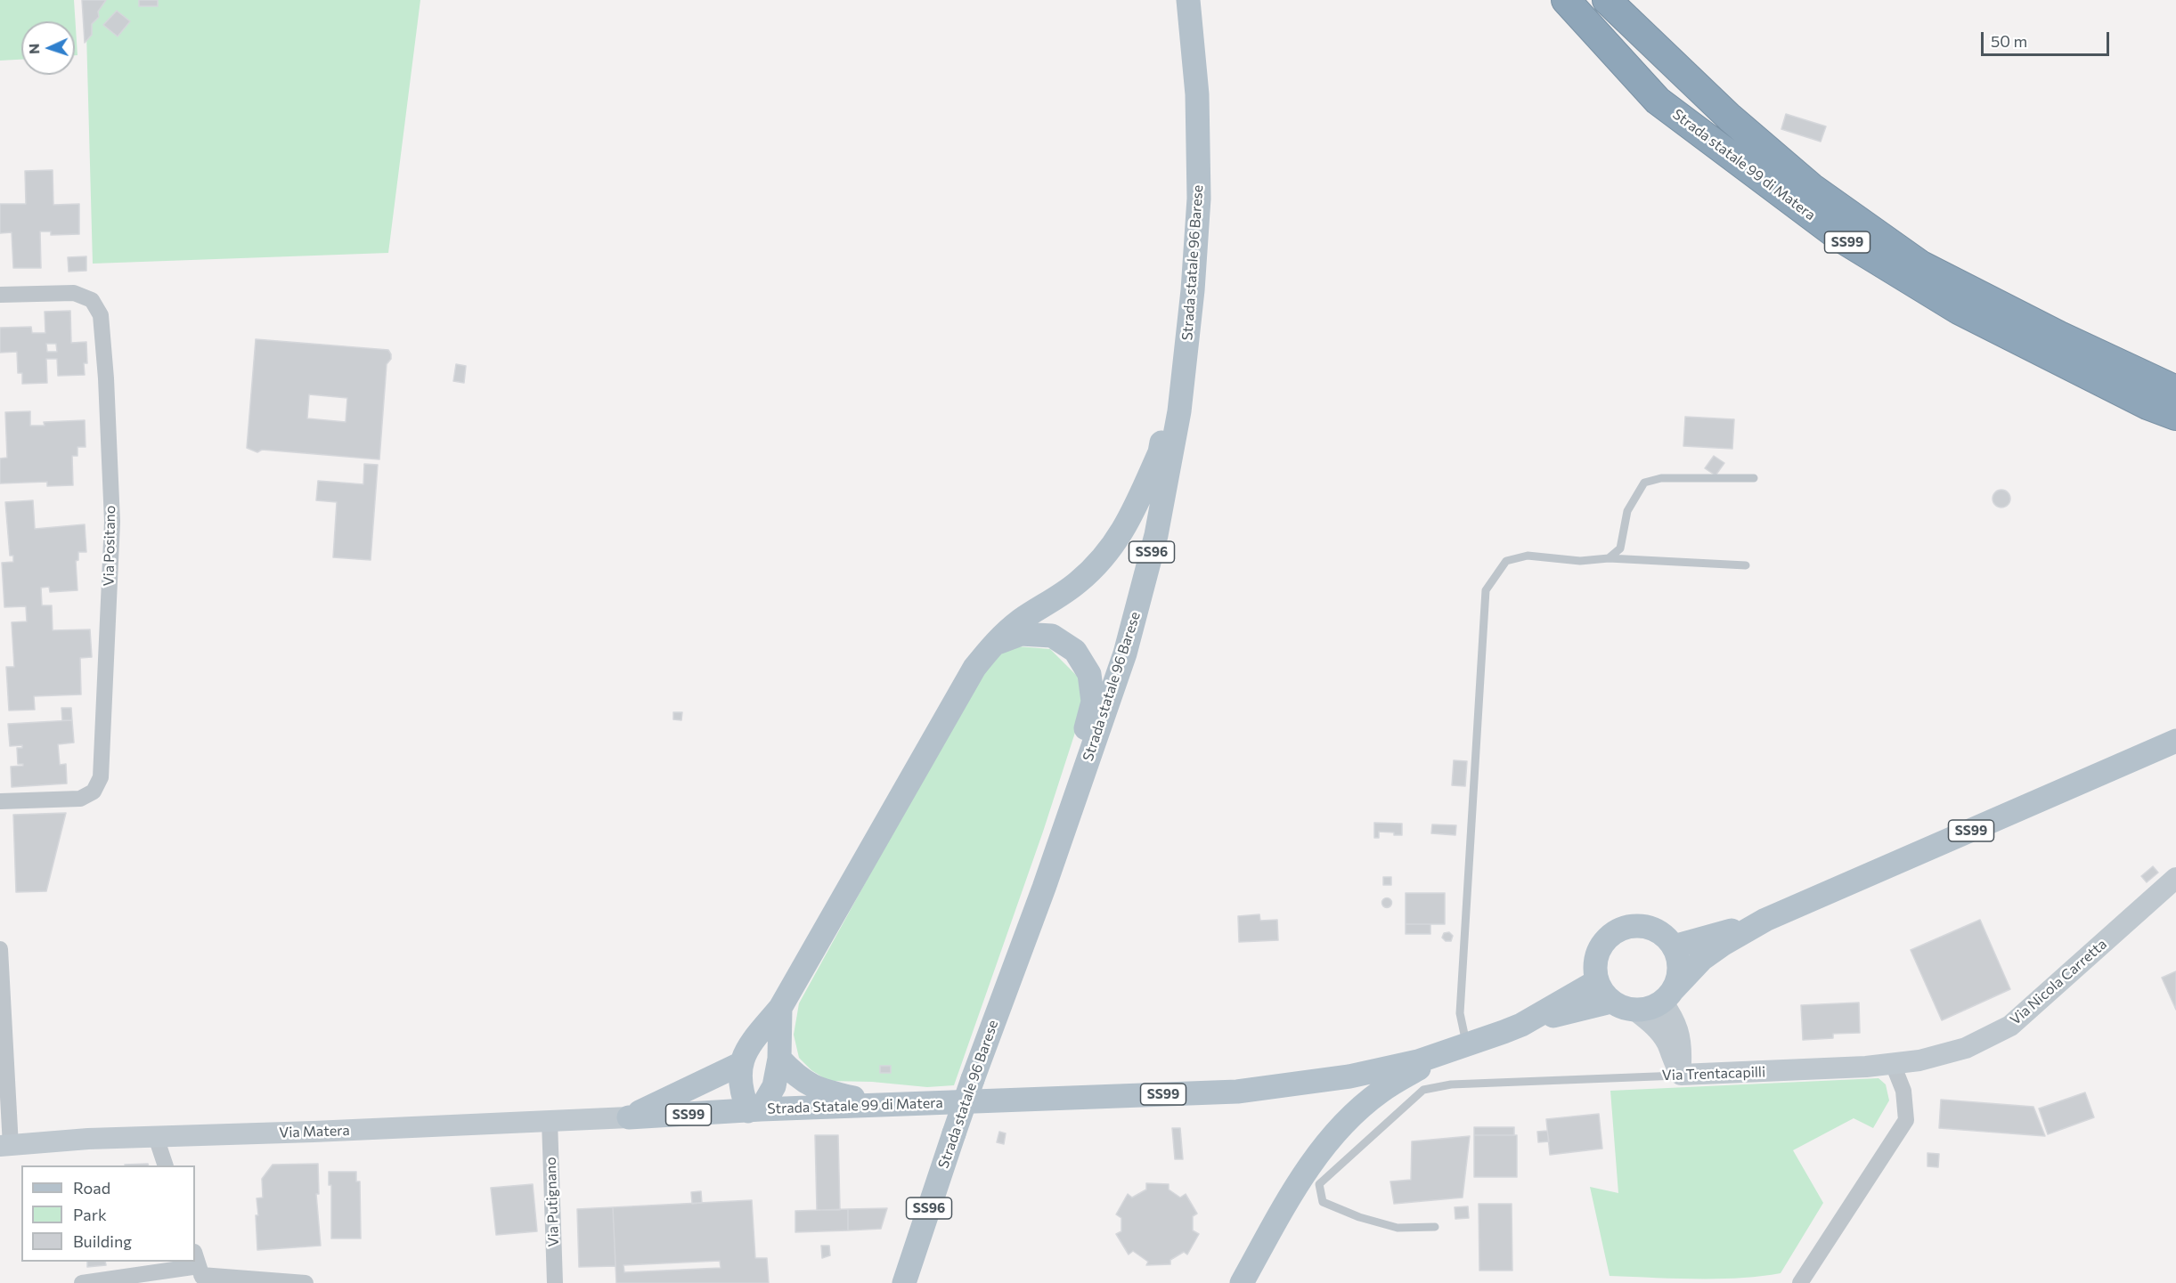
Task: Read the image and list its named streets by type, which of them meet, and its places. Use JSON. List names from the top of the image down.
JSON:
{
  "streets": {
    "highway": ["Strada statale 99 di Matera", "SS99"],
    "main road": ["Strada statale 96 Barese", "SS96", "Strada Statale 99 di Matera"],
    "street": [
      "Via Positano",
      "Via Nicola Carretta",
      "Via Trentacapilli",
      "Via Matera",
      "Via Putignano"
    ]
  },
  "crossings": [
    ["SS99", "Strada Statale 99 di Matera"],
    ["Via Nicola Carretta", "Via Trentacapilli"],
    ["Strada Statale 99 di Matera", "Via Matera"],
    ["Via Matera", "Via Putignano"]
  ],
  "legend": ["Road", "Park", "Building"],
  "scale_bar": "50 m",
  "north": "left"
}
